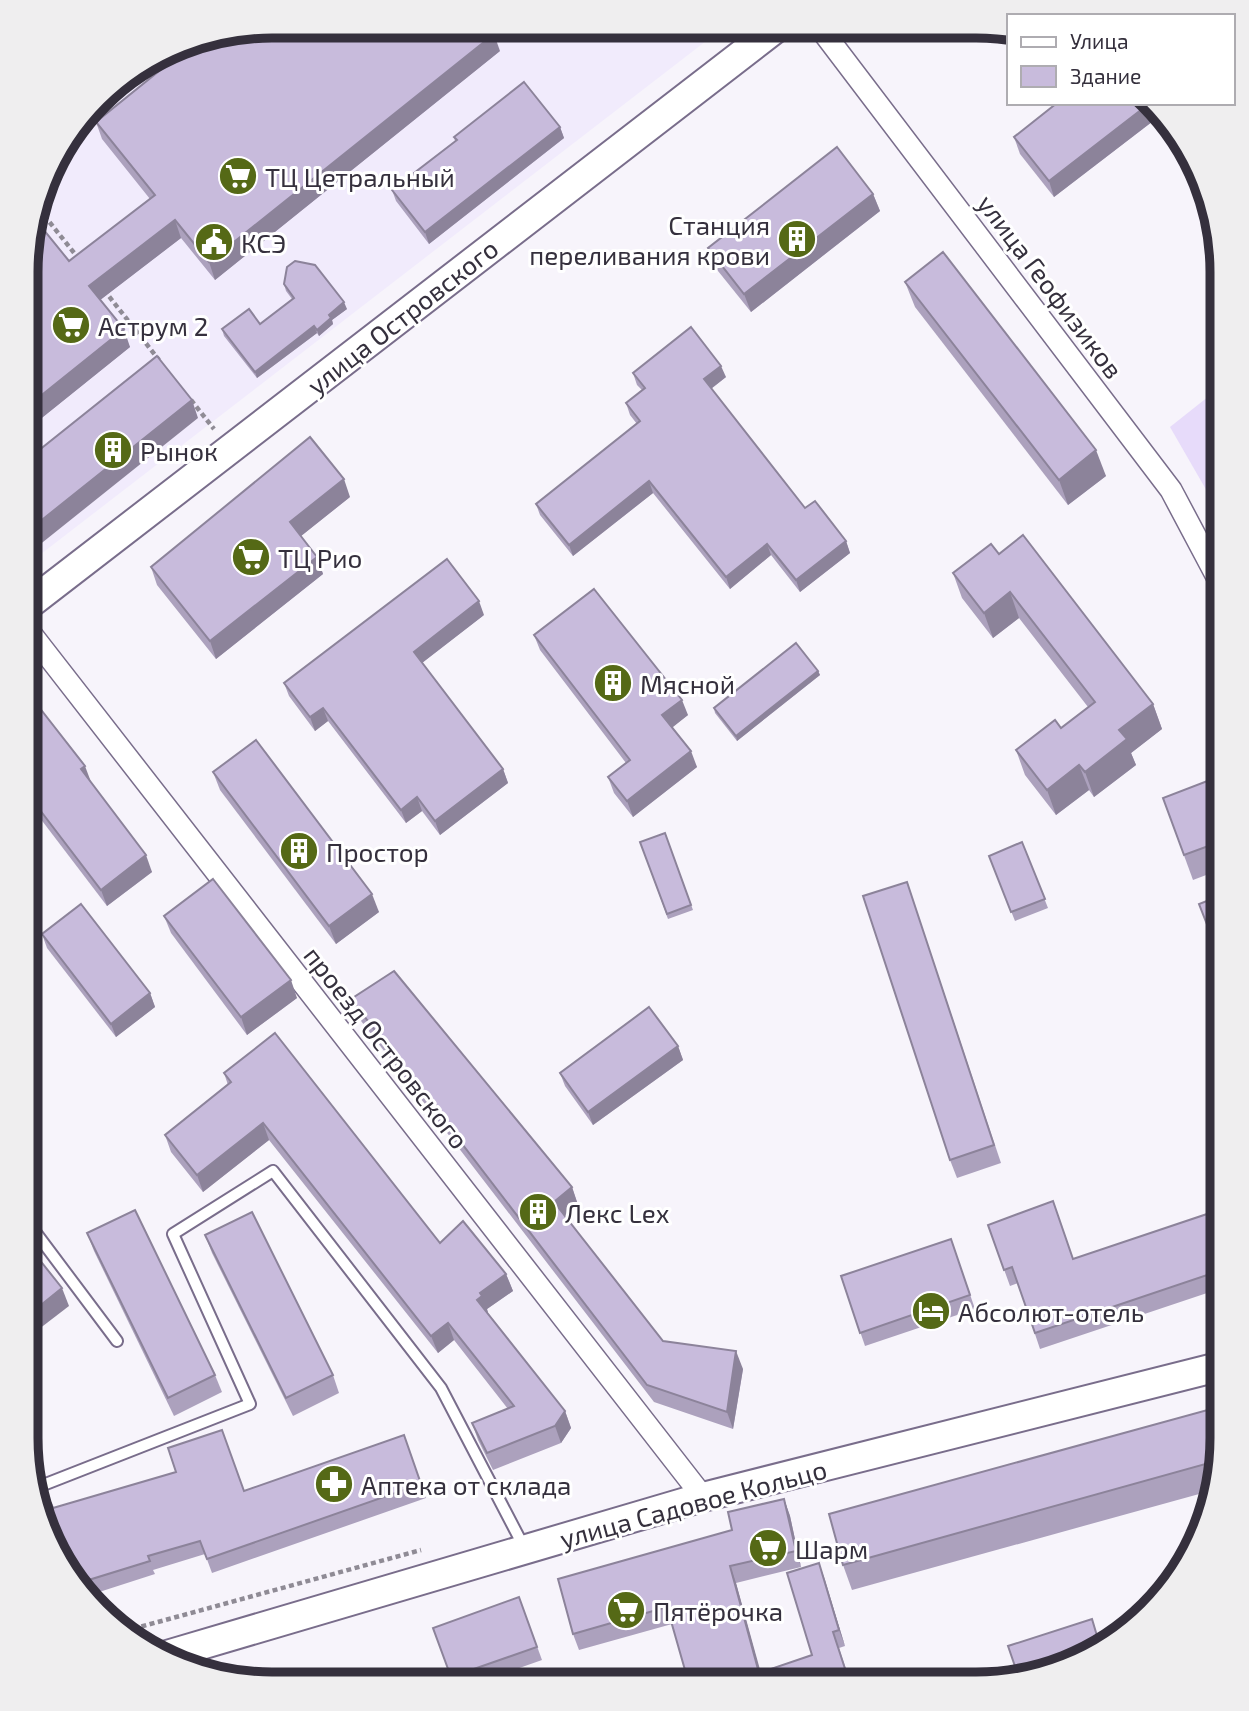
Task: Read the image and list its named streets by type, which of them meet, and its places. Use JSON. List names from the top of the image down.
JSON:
{
  "streets": {
    "main road": ["улица Островского", "улица Садовое Кольцо"],
    "street": ["улица Геофизиков", "проезд Островского"]
  },
  "crossings": [
    ["проезд Островского", "улица Садовое Кольцо"]
  ],
  "places": {
    "supermarket": [
      "ТЦ Цетральный",
      "Аструм 2",
      "ТЦ Рио",
      "Шарм",
      "Пятёрочка"
    ],
    "building": [
      "Станция переливания крови",
      "Рынок",
      "Мясной",
      "Простор",
      "Лекс Lex"
    ],
    "public building": ["КСЭ"],
    "hotel": ["Абсолют-отель"],
    "pharmacy": ["Аптека от склада"]
  },
  "legend": ["Улица", "Здание"]
}
